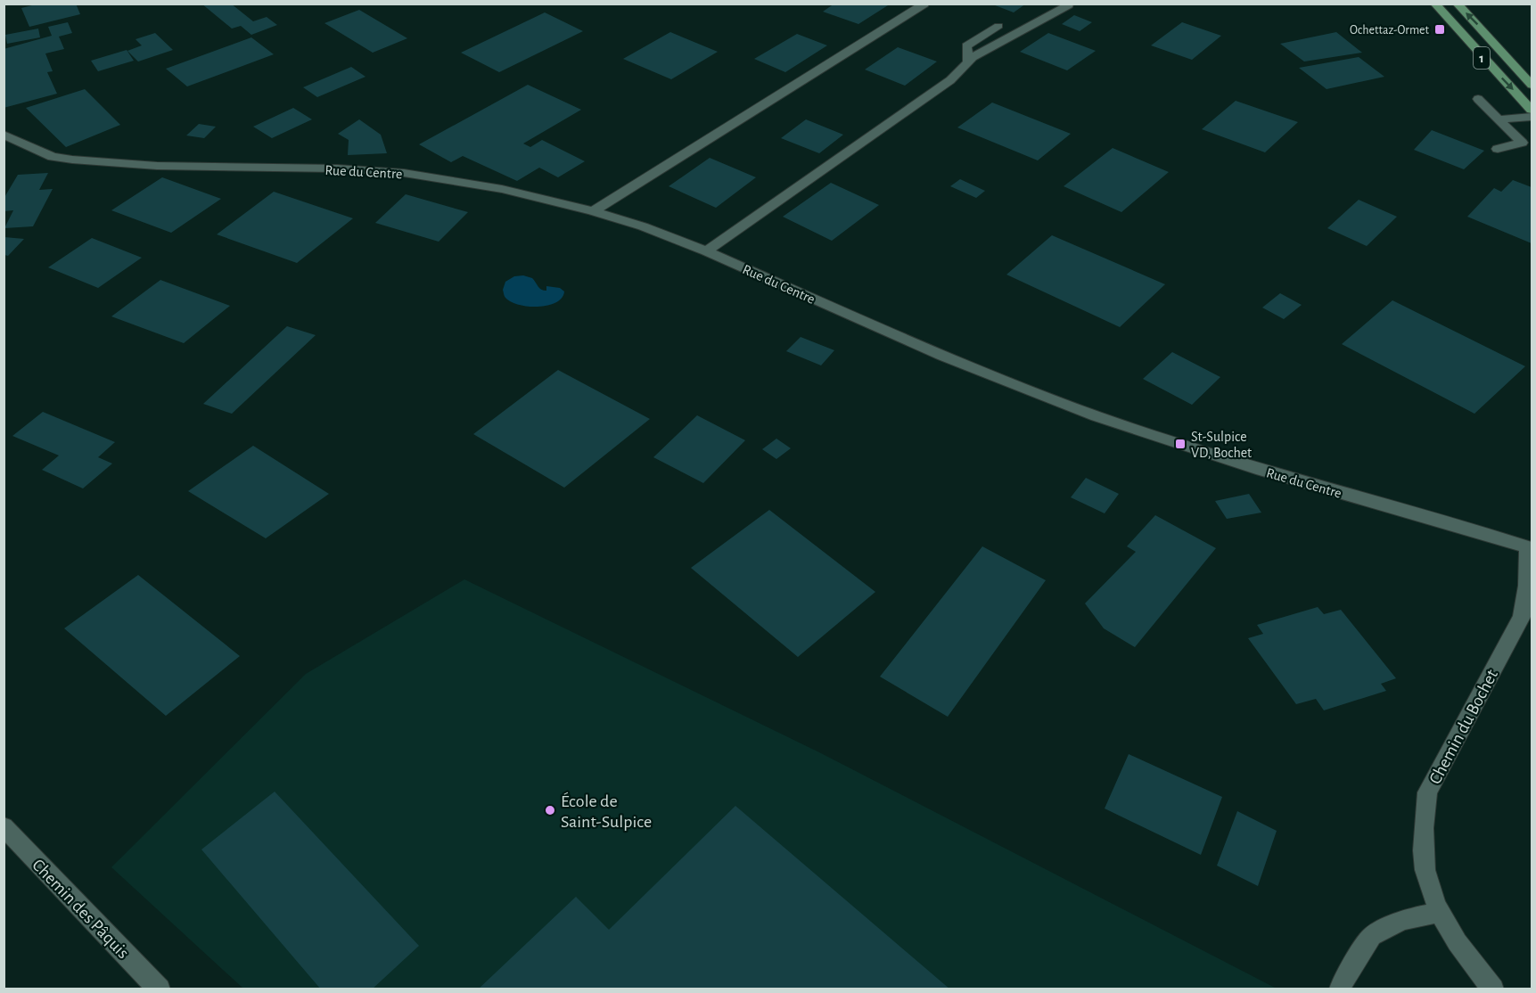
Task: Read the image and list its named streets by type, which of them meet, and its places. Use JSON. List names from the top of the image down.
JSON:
{
  "streets": {
    "main road": ["1"],
    "street": ["Rue du Centre", "Chemin du Bochet", "Chemin des Pâquis"]
  },
  "crossings": [
    ["Rue du Centre", "Chemin du Bochet"]
  ],
  "places": {
    "transit": ["Ochettaz-Ormet", "St-Sulpice VD, Bochet"],
    "other": ["École de Saint-Sulpice"]
  }
}
